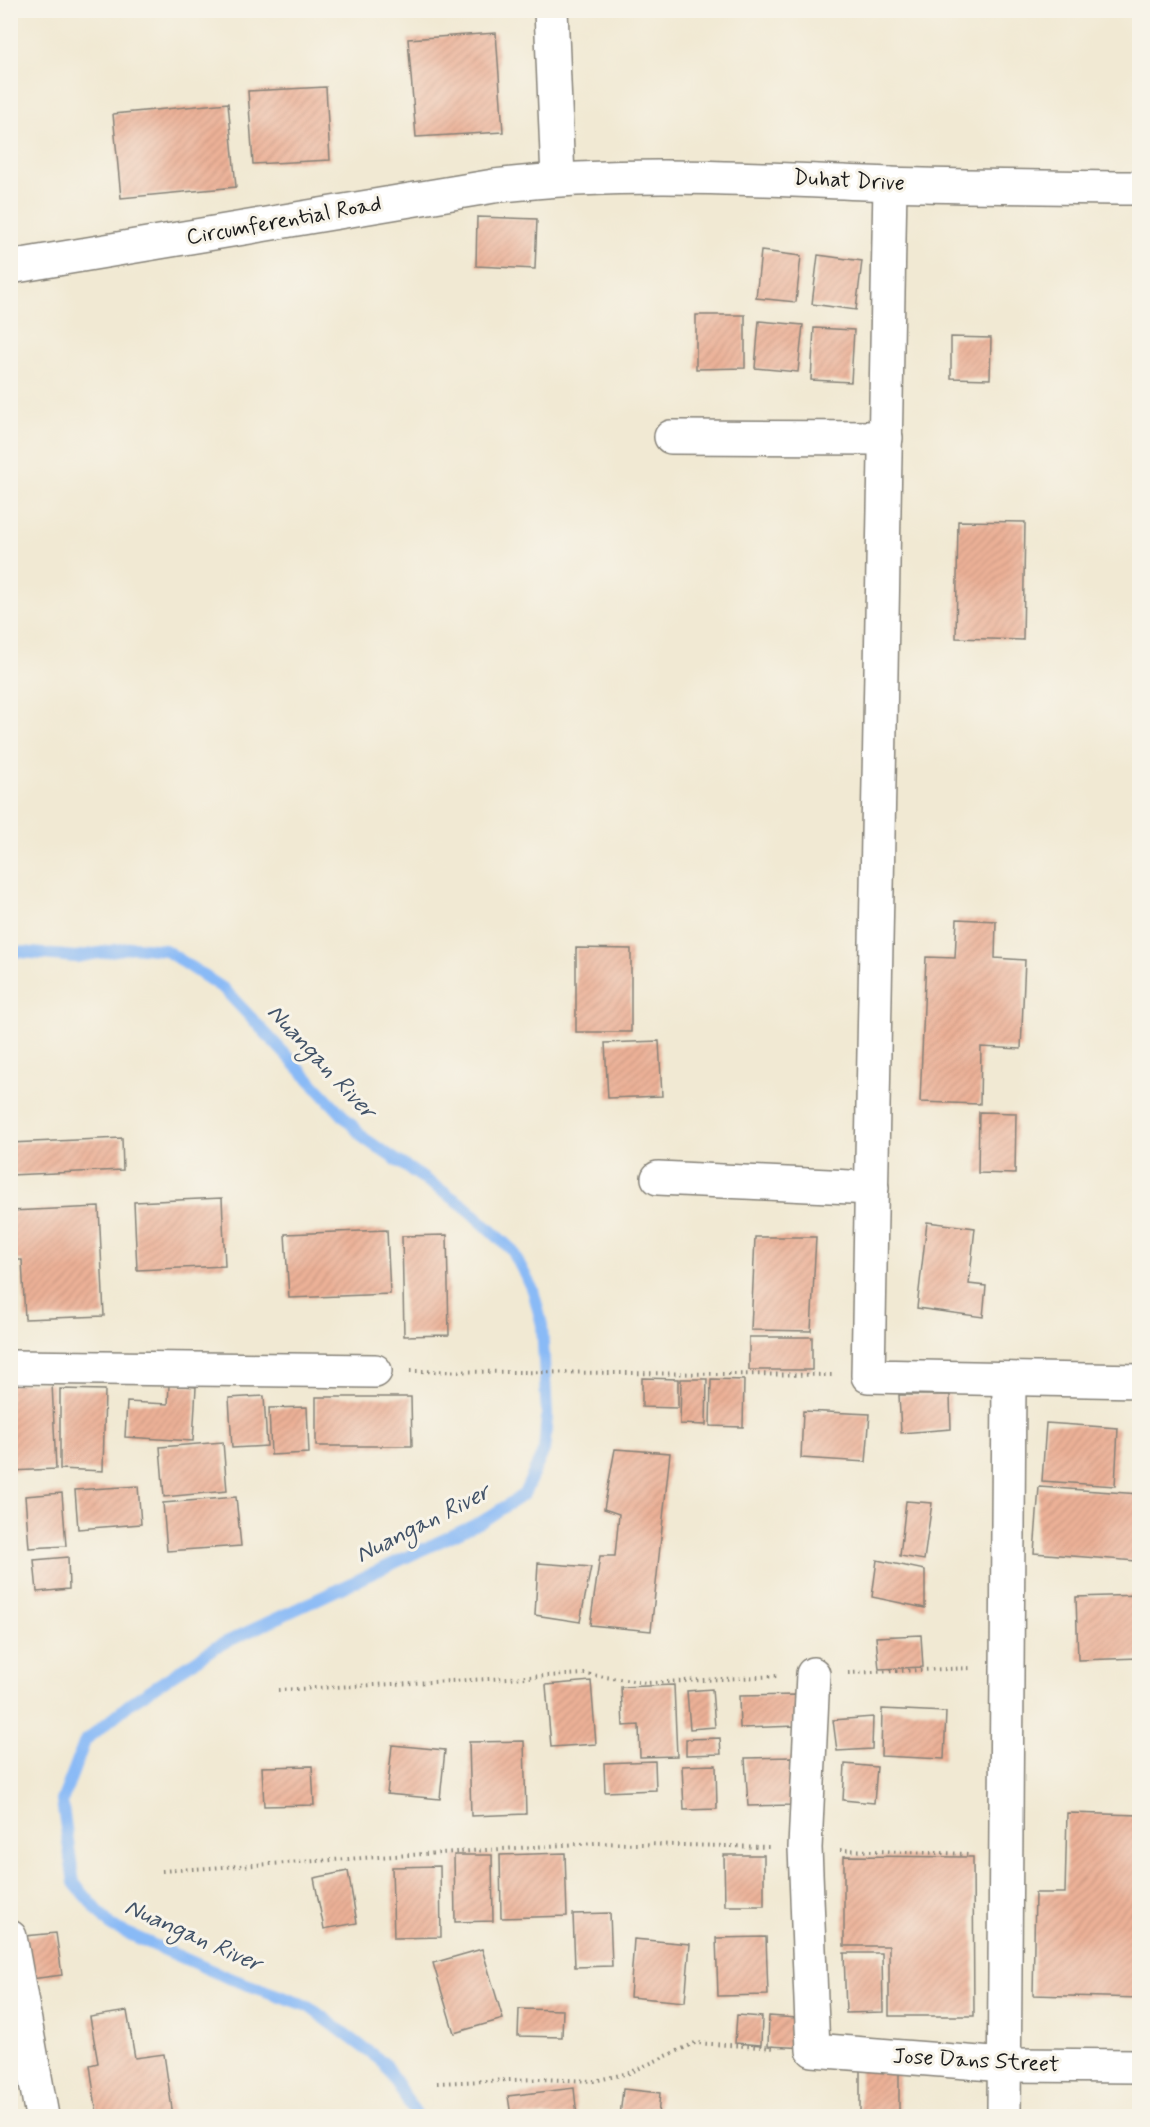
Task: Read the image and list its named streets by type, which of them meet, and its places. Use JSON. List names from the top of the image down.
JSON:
{
  "streets": {
    "street": ["Duhat Drive", "Circumferential Road", "Jose Dans Street"]
  },
  "crossings": [
    ["Duhat Drive", "Circumferential Road"]
  ],
  "water": ["Nuangan River"]
}
